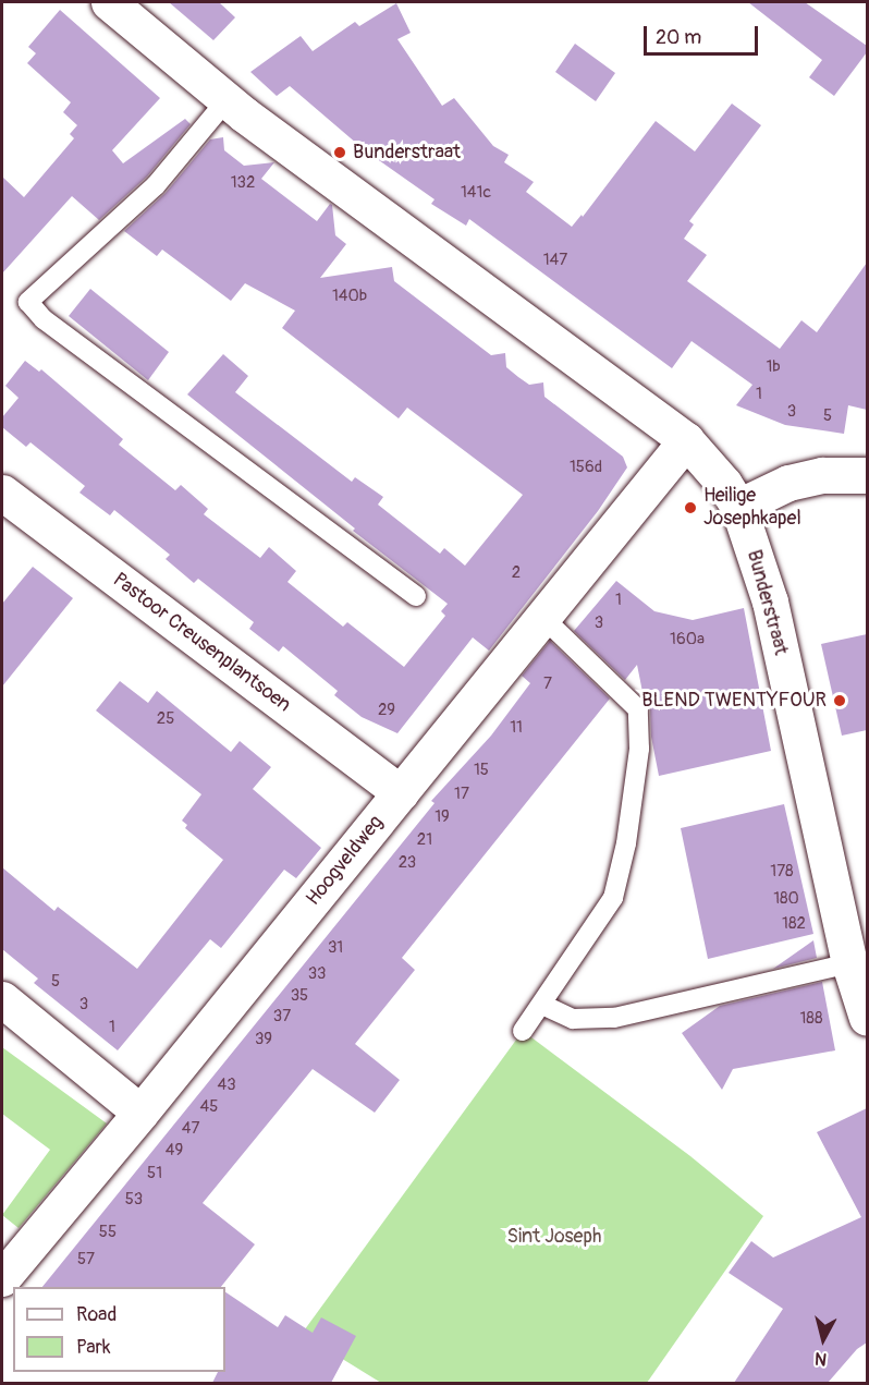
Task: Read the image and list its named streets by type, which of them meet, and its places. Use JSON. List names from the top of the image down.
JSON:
{
  "streets": {
    "street": ["Bunderstraat", "Pastoor Creusenplantsoen", "Hoogveldweg"]
  },
  "crossings": [
    ["Bunderstraat", "Hoogveldweg"],
    ["Pastoor Creusenplantsoen", "Hoogveldweg"]
  ],
  "parks": ["Sint Joseph"],
  "places": ["Bunderstraat", "Heilige Josephkapel", "BLEND TWENTYFOUR"],
  "house_numbers": [
    "132",
    "141c",
    "147",
    "140b",
    "1b",
    "1",
    "3",
    "5",
    "156d",
    "2",
    "1",
    "3",
    "160a",
    "7",
    "29",
    "25",
    "11",
    "15",
    "17",
    "19",
    "21",
    "23",
    "178",
    "180",
    "182",
    "31",
    "33",
    "5",
    "35",
    "3",
    "37",
    "188",
    "1",
    "39",
    "43",
    "45",
    "47",
    "49",
    "51",
    "53",
    "55",
    "57"
  ],
  "legend": ["Road", "Park"],
  "scale_bar": "20 m",
  "north": "bottom"
}
